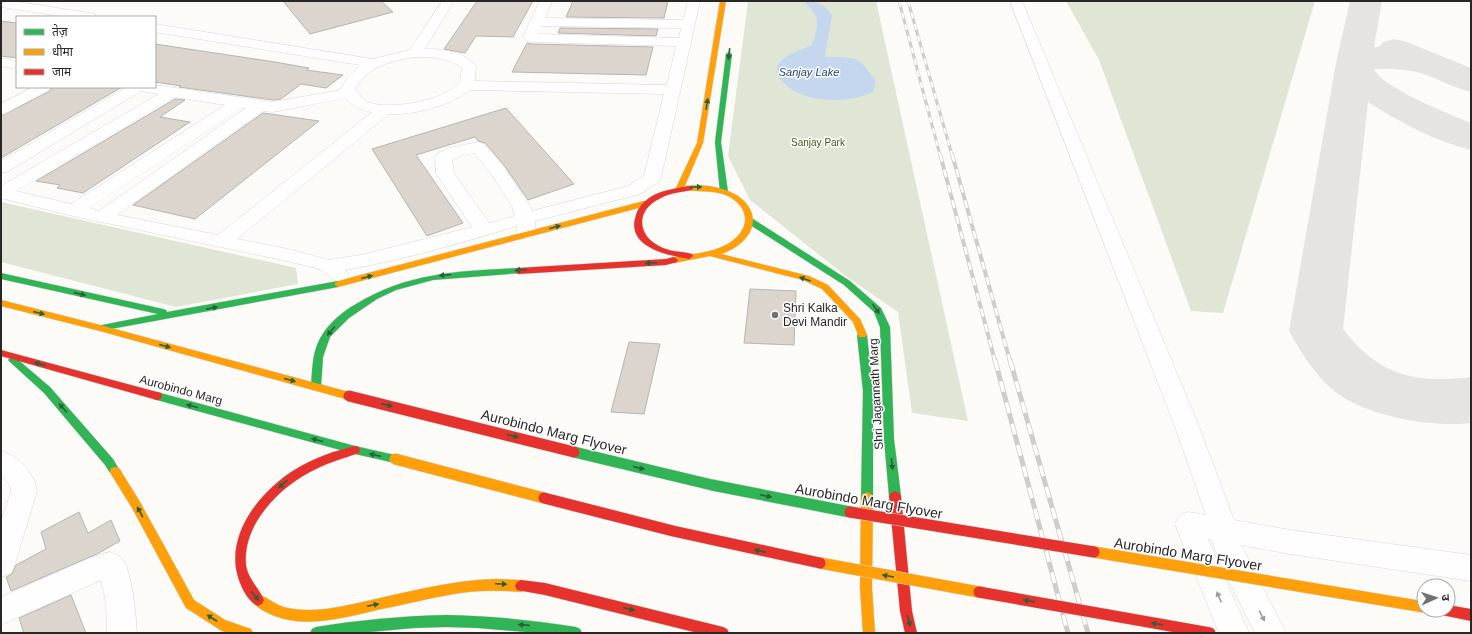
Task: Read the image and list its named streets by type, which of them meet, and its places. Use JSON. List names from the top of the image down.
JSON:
{
  "streets": {
    "main road": ["Aurobindo Marg", "Shri Jagannath Marg", "Aurobindo Marg Flyover"]
  },
  "water": ["Sanjay Lake"],
  "parks": ["Sanjay Park"],
  "places": ["Shri Kalka Devi Mandir"],
  "legend": ["तेज़", "धीमा", "जाम"],
  "north": "right"
}
